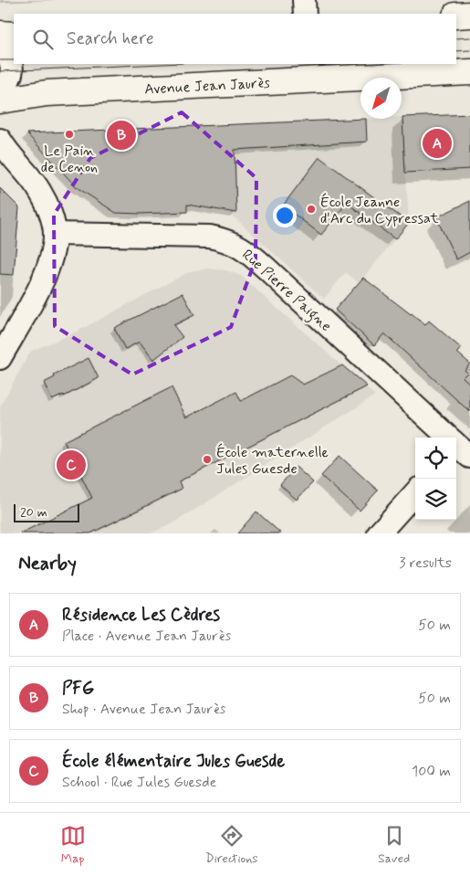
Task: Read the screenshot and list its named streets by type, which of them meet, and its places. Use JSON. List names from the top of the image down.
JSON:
{
  "streets": {
    "main road": ["Avenue Jean Jaurès"],
    "street": ["Rue Pierre Paigne"]
  },
  "places": ["Le Pain de Cenon", "École Jeanne d'Arc du Cypressat", "École maternelle Jules Guesde"],
  "scale_bar": "20 m",
  "north": "bottom left",
  "page": {
    "search": "Search here",
    "pins": ["B", "A", "C"],
    "scale": "20 m",
    "heading": ["Nearby", "3 results"],
    "list": [
      {
        "mark": "A",
        "name": "Résidence Les Cèdres",
        "note": "Place · Avenue Jean Jaurès",
        "value": "50 m"
      },
      {
        "mark": "B",
        "name": "PFG",
        "note": "Shop · Avenue Jean Jaurès",
        "value": "50 m"
      },
      {
        "mark": "C",
        "name": "École élémentaire Jules Guesde",
        "note": "School · Rue Jules Guesde",
        "value": "100 m"
      }
    ],
    "nav": ["Map", "Directions", "Saved"]
  }
}
